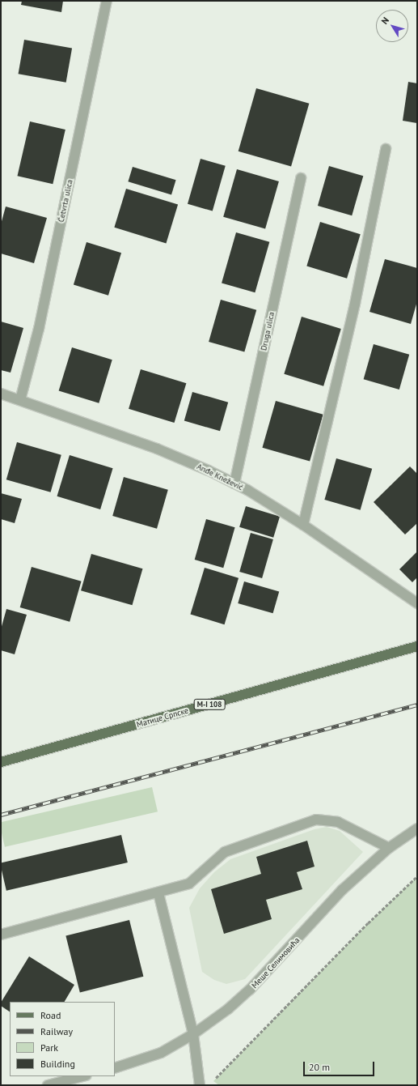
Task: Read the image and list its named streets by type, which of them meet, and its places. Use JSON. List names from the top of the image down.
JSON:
{
  "streets": {
    "main road": ["M-I 108", "Матице Српске"],
    "street": [
      "Četvrta ulica",
      "Druga ulica",
      "Anđe Knežević",
      "Меше Селимовића"
    ]
  },
  "crossings": [
    ["Četvrta ulica", "Anđe Knežević"],
    ["Druga ulica", "Anđe Knežević"]
  ],
  "legend": [
    "Road",
    "Railway",
    "Park",
    "Building"
  ],
  "scale_bar": "20 m",
  "north": "top left"
}
